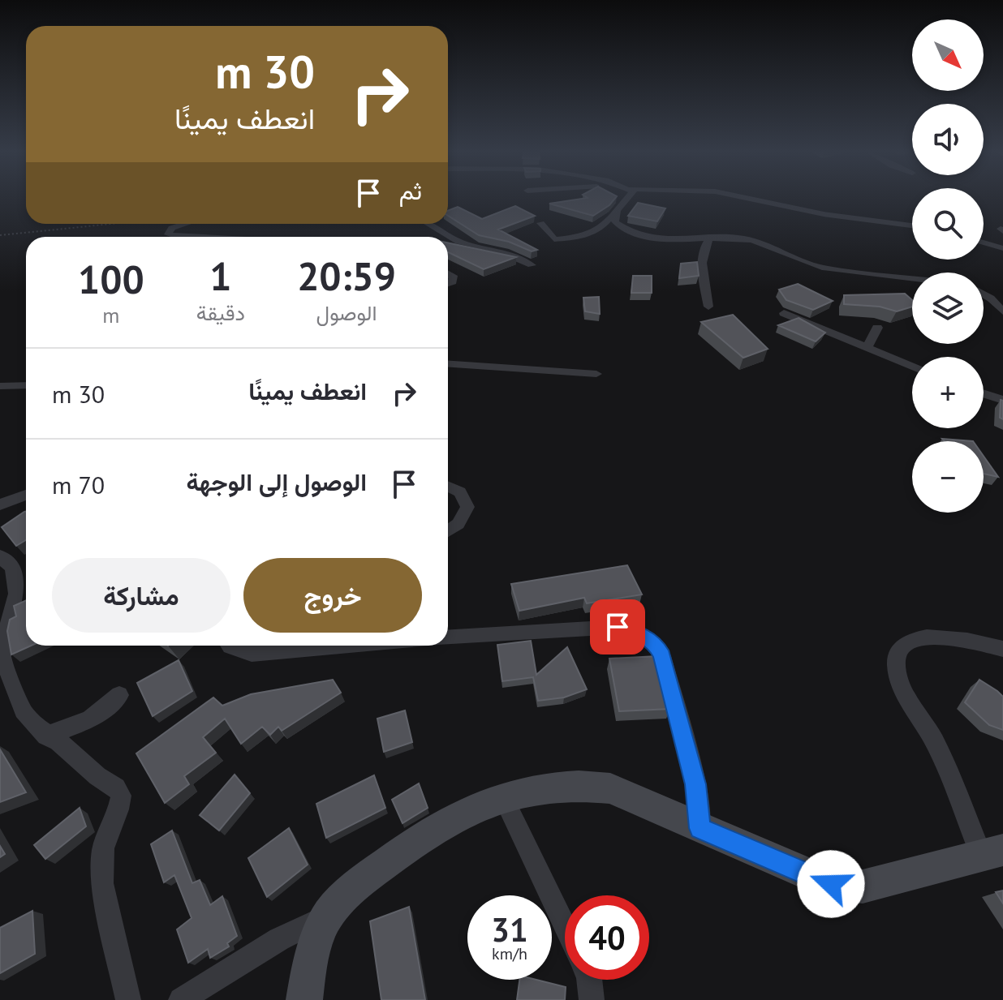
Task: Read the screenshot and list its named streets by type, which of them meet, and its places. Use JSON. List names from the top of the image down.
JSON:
{
  "north": "bottom right",
  "page": {
    "map_buttons": ["+", "−"],
    "turn": ["30 m", "انعطف يمينًا"],
    "then": "ثم",
    "eta": [
      "20:59",
      "الوصول",
      "1",
      "دقيقة",
      "100",
      "m"
    ],
    "list": [
      {
        "name": "انعطف يمينًا",
        "value": "30 m"
      },
      {
        "name": "الوصول إلى الوجهة",
        "value": "70 m"
      }
    ],
    "buttons": ["خروج", "مشاركة"],
    "speed": "31 km/h",
    "limit": "40"
  }
}
